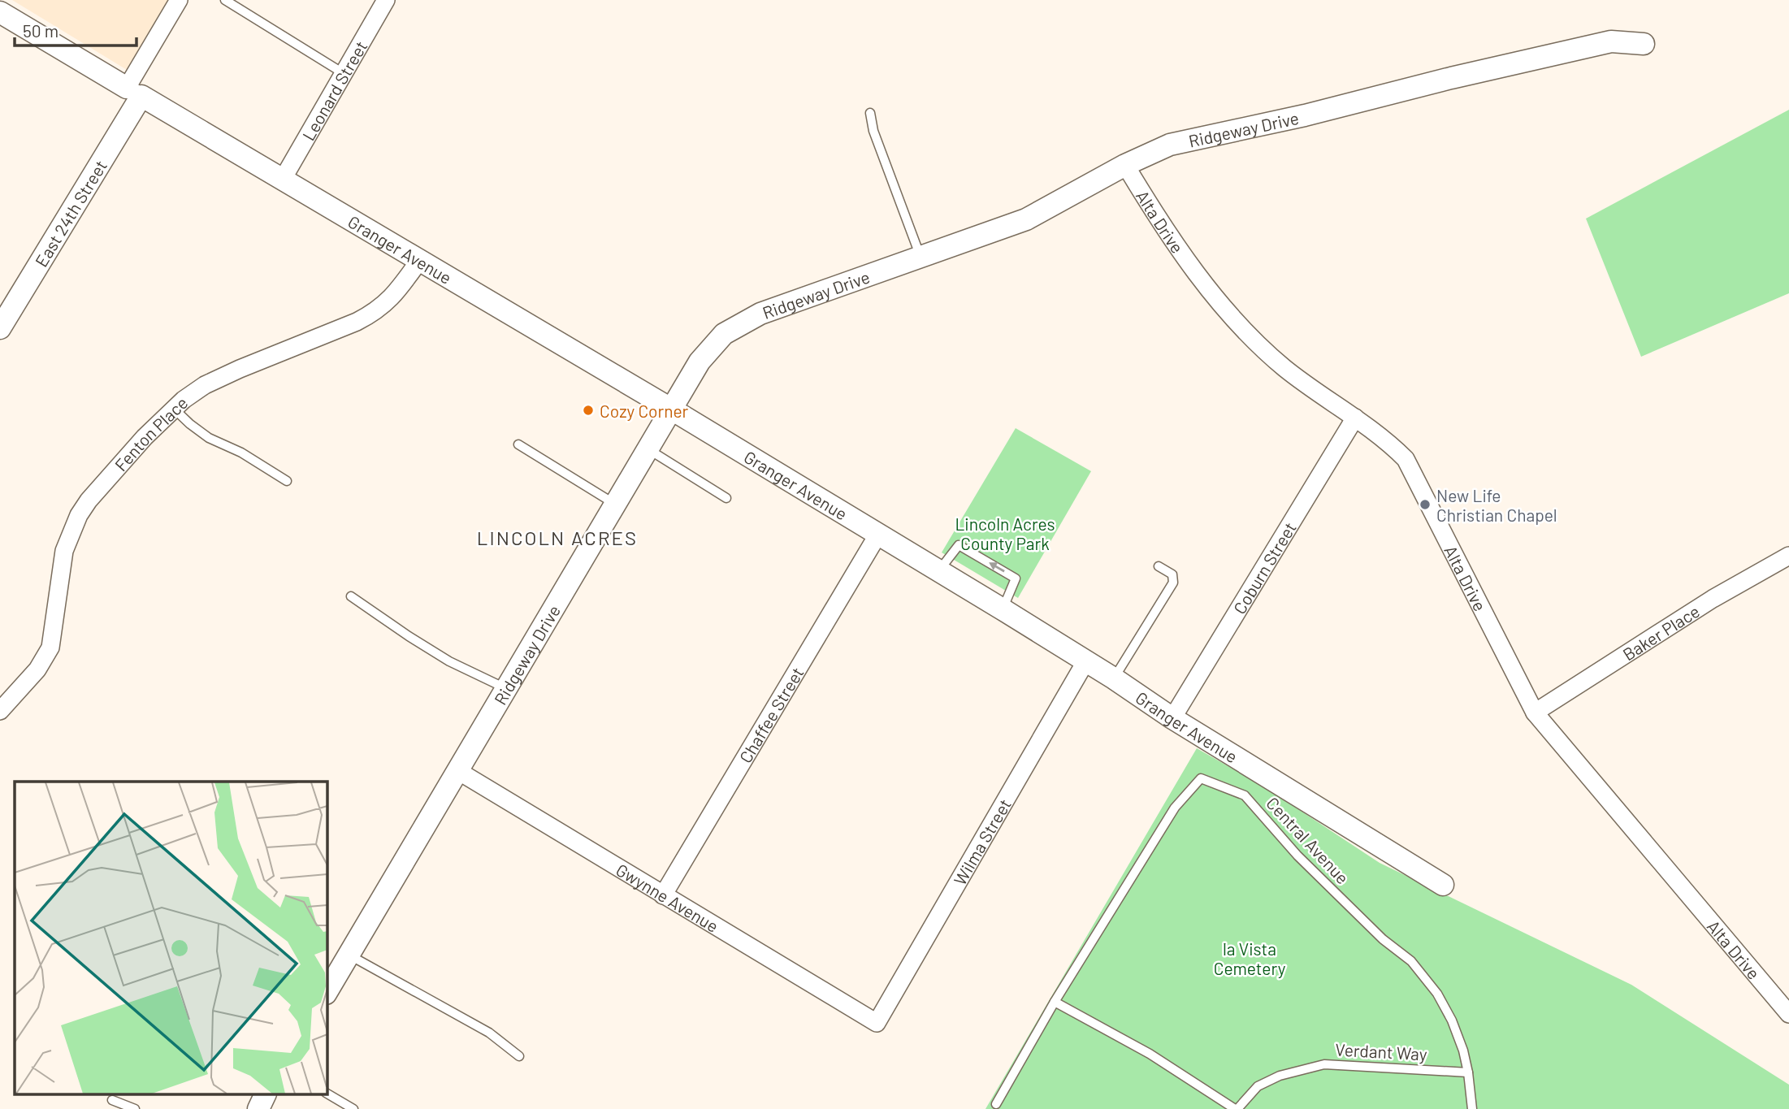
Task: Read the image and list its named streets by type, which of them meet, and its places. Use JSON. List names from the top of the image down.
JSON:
{
  "streets": {
    "street": [
      "Leonard Street",
      "Ridgeway Drive",
      "East 24th Street",
      "Alta Drive",
      "Granger Avenue",
      "Fenton Place",
      "Coburn Street",
      "Baker Place",
      "Chaffee Street",
      "Wilma Street",
      "Gwynne Avenue"
    ],
    "lane": ["Central Avenue", "Verdant Way"]
  },
  "crossings": [
    ["Leonard Street", "Granger Avenue"],
    ["Ridgeway Drive", "Alta Drive"],
    ["Ridgeway Drive", "Granger Avenue"],
    ["Ridgeway Drive", "Gwynne Avenue"],
    ["East 24th Street", "Granger Avenue"],
    ["Alta Drive", "Coburn Street"],
    ["Alta Drive", "Baker Place"],
    ["Granger Avenue", "Fenton Place"],
    ["Granger Avenue", "Coburn Street"],
    ["Granger Avenue", "Chaffee Street"],
    ["Granger Avenue", "Wilma Street"],
    ["Chaffee Street", "Gwynne Avenue"],
    ["Central Avenue", "Verdant Way"],
    ["Wilma Street", "Gwynne Avenue"]
  ],
  "districts": ["LINCOLN ACRES"],
  "parks": ["Lincoln Acres County Park", "la Vista Cemetery"],
  "places": ["Cozy Corner", "New Life Christian Chapel"],
  "scale_bar": "50 m"
}
